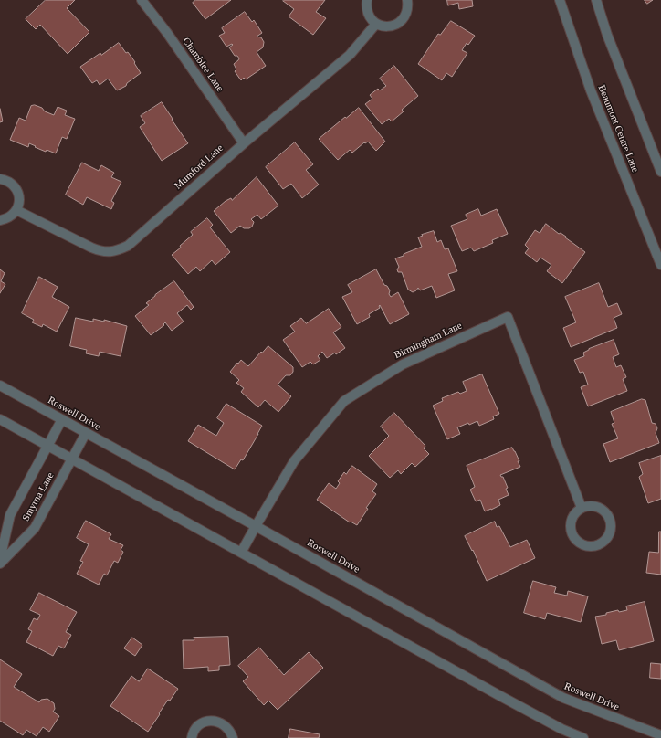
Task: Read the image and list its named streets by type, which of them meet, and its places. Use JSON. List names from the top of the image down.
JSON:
{
  "streets": {
    "street": [
      "Chamblee Lane",
      "Beaumont Centre Lane",
      "Mumford Lane",
      "Birmingham Lane",
      "Roswell Drive",
      "Smyrna Lane"
    ]
  },
  "crossings": [
    ["Chamblee Lane", "Mumford Lane"],
    ["Birmingham Lane", "Roswell Drive"],
    ["Roswell Drive", "Smyrna Lane"]
  ]
}
